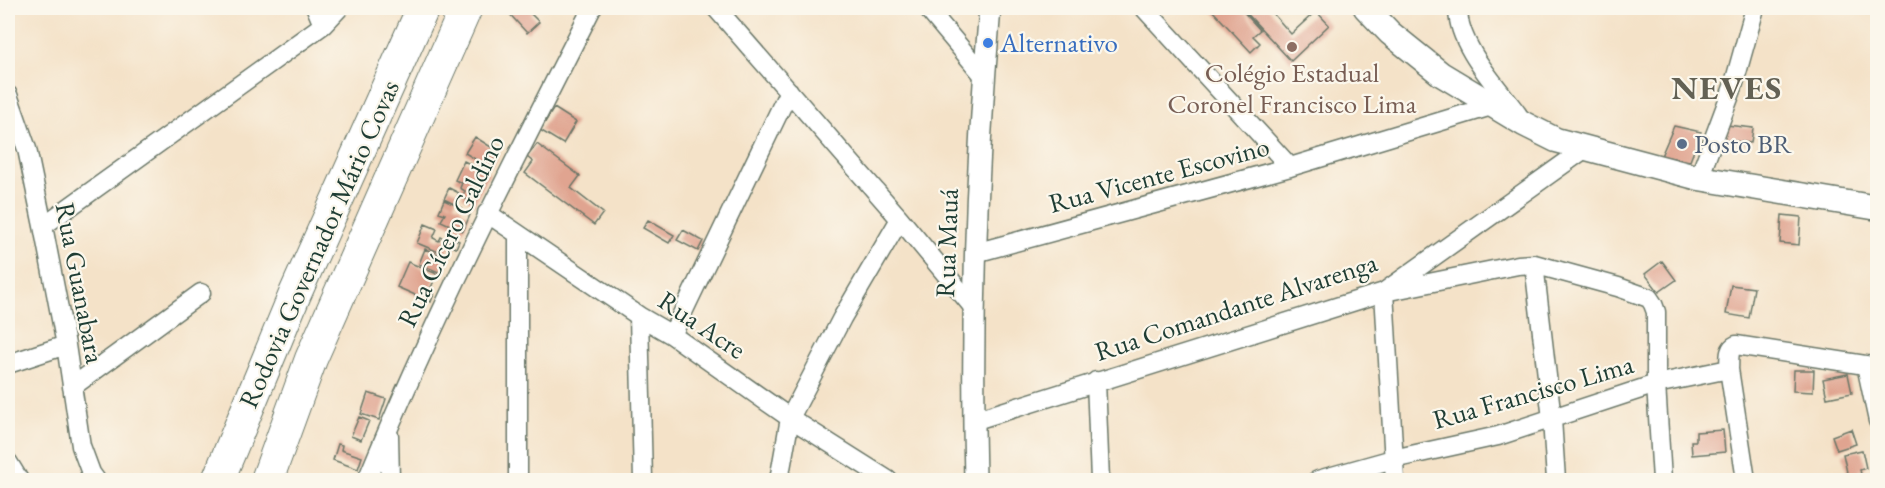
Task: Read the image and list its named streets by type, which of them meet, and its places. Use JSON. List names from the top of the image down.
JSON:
{
  "streets": {
    "highway": ["Rodovia Governador Mário Covas"],
    "street": [
      "Rua Vicente Escovino",
      "Rua Cícero Galdino",
      "Rua Mauá",
      "Rua Guanabara",
      "Rua Comandante Alvarenga",
      "Rua Acre",
      "Rua Francisco Lima"
    ]
  },
  "crossings": [
    ["Rua Vicente Escovino", "Rua Mauá"],
    ["Rua Cícero Galdino", "Rua Acre"],
    ["Rua Mauá", "Rua Comandante Alvarenga"]
  ],
  "districts": ["NEVES"],
  "places": ["Alternativo", "Colégio Estadual Coronel Francisco Lima", "Posto BR"]
}
